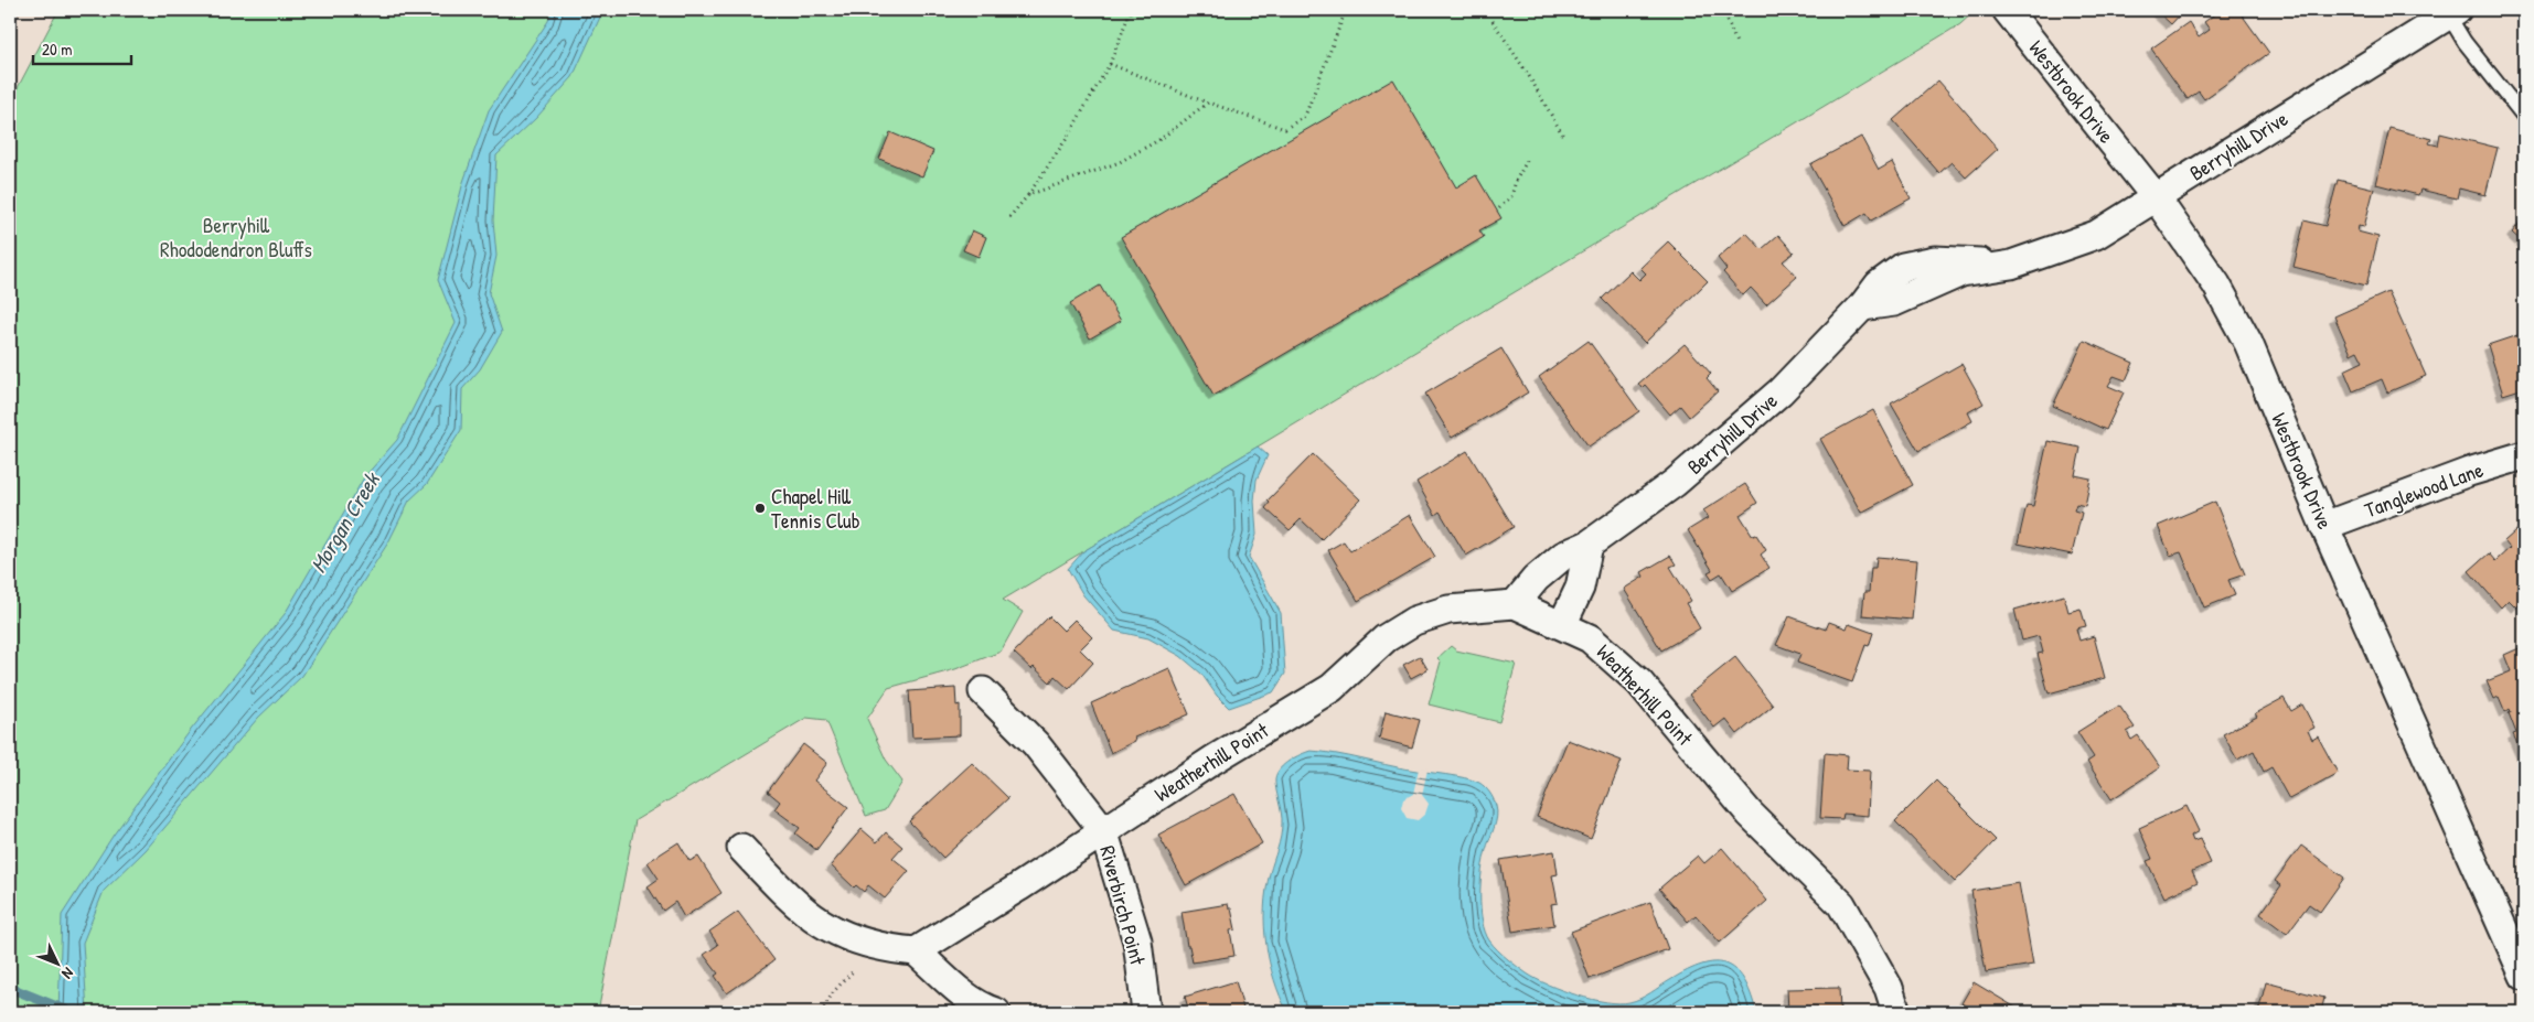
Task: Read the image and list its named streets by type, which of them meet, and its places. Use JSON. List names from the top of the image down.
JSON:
{
  "streets": {
    "street": [
      "Westbrook Drive",
      "Berryhill Drive",
      "Tanglewood Lane",
      "Weatherhill Point",
      "Riverbirch Point"
    ]
  },
  "crossings": [
    ["Westbrook Drive", "Berryhill Drive"],
    ["Westbrook Drive", "Tanglewood Lane"],
    ["Berryhill Drive", "Weatherhill Point"],
    ["Weatherhill Point", "Riverbirch Point"]
  ],
  "water": ["Morgan Creek"],
  "parks": ["Berryhill Rhododendron Bluffs"],
  "places": ["Chapel Hill Tennis Club"],
  "scale_bar": "20 m",
  "north": "bottom right"
}
